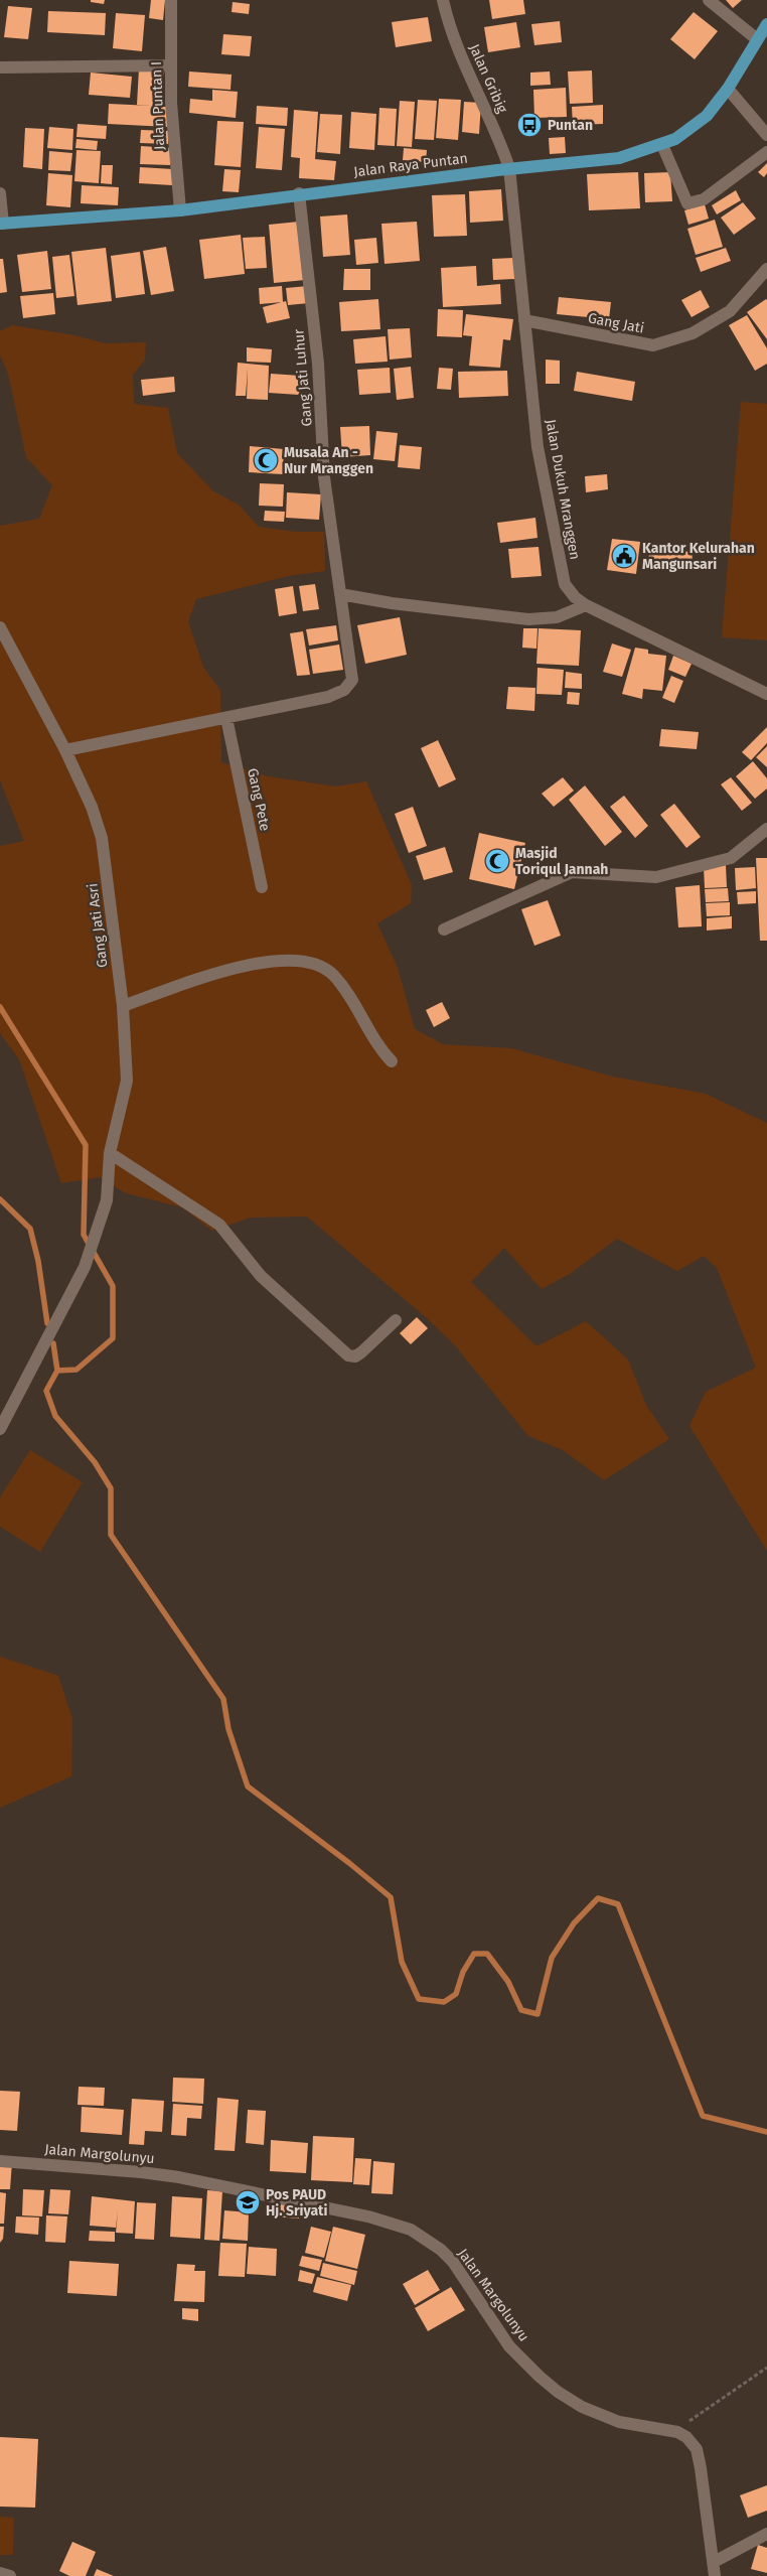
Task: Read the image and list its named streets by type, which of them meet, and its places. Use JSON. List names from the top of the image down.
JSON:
{
  "streets": {
    "main road": ["Jalan Raya Puntan"],
    "street": [
      "Jalan Gribig",
      "Jalan Puntan I",
      "Gang Jati",
      "Gang Jati Luhur",
      "Jalan Dukuh Mranggen",
      "Gang Pete",
      "Gang Jati Asri",
      "Jalan Margolunyu"
    ]
  },
  "crossings": [
    ["Jalan Gribig", "Jalan Raya Puntan"],
    ["Jalan Gribig", "Jalan Dukuh Mranggen"],
    ["Jalan Puntan I", "Jalan Raya Puntan"],
    ["Jalan Raya Puntan", "Gang Jati Luhur"],
    ["Jalan Raya Puntan", "Jalan Dukuh Mranggen"],
    ["Gang Jati", "Jalan Dukuh Mranggen"],
    ["Gang Jati Luhur", "Gang Pete"]
  ],
  "places": {
    "bus stop": ["Puntan"],
    "mosque": ["Musala An - Nur Mranggen", "Masjid Toriqul Jannah"],
    "public building": ["Kantor Kelurahan Mangunsari"],
    "school or university": ["Pos PAUD Hj. Sriyati"]
  }
}
